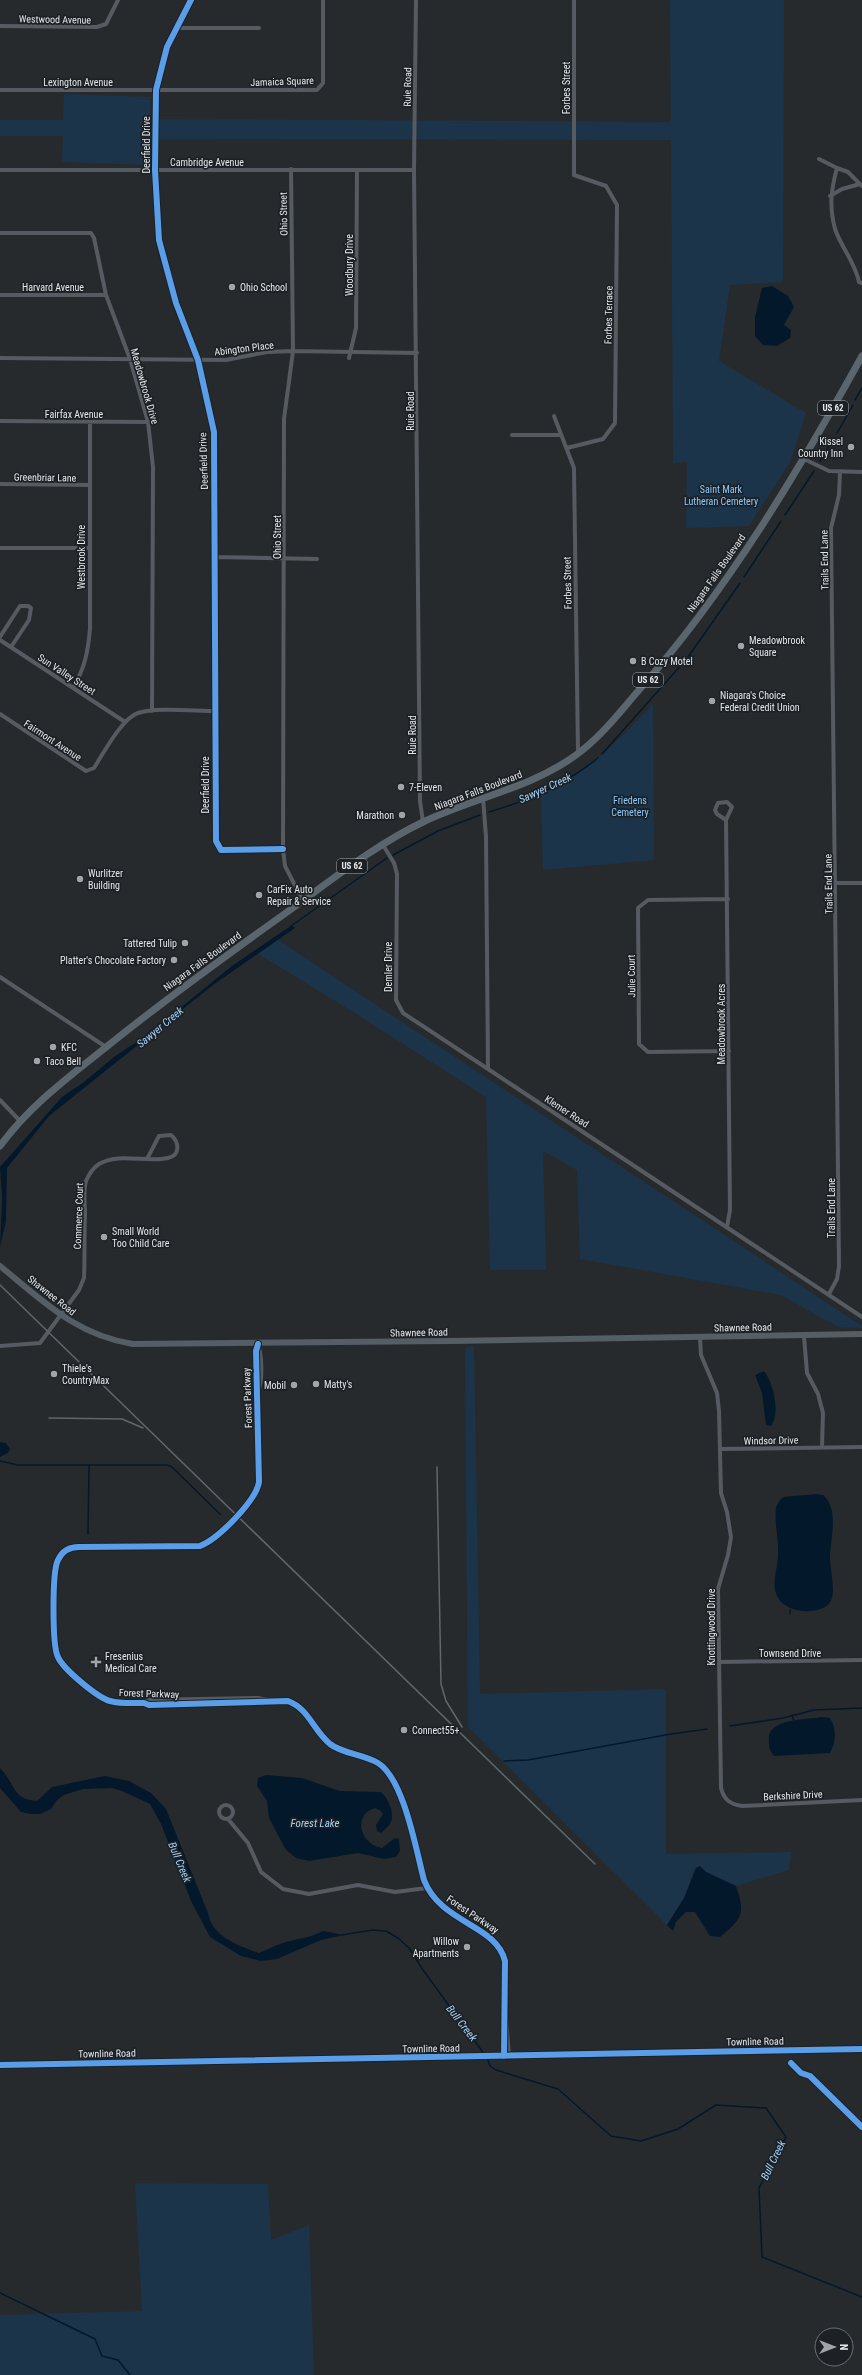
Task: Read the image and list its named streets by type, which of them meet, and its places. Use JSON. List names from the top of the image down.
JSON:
{
  "streets": {
    "main road": [
      "US 62",
      "Niagara Falls Boulevard",
      "Shawnee Road",
      "Townline Road"
    ],
    "street": [
      "Westwood Avenue",
      "Jamaica Square",
      "Lexington Avenue",
      "Ruie Road",
      "Forbes Street",
      "Deerfield Drive",
      "Cambridge Avenue",
      "Ohio Street",
      "Woodbury Drive",
      "Harvard Avenue",
      "Forbes Terrace",
      "Abington Place",
      "Meadowbrook Drive",
      "Fairfax Avenue",
      "Greenbriar Lane",
      "Westbrook Drive",
      "Trails End Lane",
      "Sun Valley Street",
      "Fairmont Avenue",
      "Demler Drive",
      "Julie Court",
      "Meadowbrook Acres",
      "Klemer Road",
      "Commerce Court",
      "Forest Parkway",
      "Windsor Drive",
      "Knottingwood Drive",
      "Townsend Drive",
      "Berkshire Drive"
    ]
  },
  "crossings": [
    ["Jamaica Square", "Lexington Avenue"],
    ["Jamaica Square", "Deerfield Drive"],
    ["Lexington Avenue", "Deerfield Drive"],
    ["Ruie Road", "Cambridge Avenue"],
    ["Ruie Road", "Abington Place"],
    ["Ruie Road", "Niagara Falls Boulevard"],
    ["Forbes Street", "Forbes Terrace"],
    ["Forbes Street", "Niagara Falls Boulevard"],
    ["Deerfield Drive", "Cambridge Avenue"],
    ["Deerfield Drive", "Ohio Street"],
    ["Deerfield Drive", "Abington Place"],
    ["Deerfield Drive", "Fairmont Avenue"],
    ["Cambridge Avenue", "Ohio Street"],
    ["Cambridge Avenue", "Woodbury Drive"],
    ["Ohio Street", "Abington Place"],
    ["Ohio Street", "Niagara Falls Boulevard"],
    ["Woodbury Drive", "Abington Place"],
    ["Harvard Avenue", "Meadowbrook Drive"],
    ["Abington Place", "Meadowbrook Drive"],
    ["Meadowbrook Drive", "Fairfax Avenue"],
    ["Meadowbrook Drive", "Fairmont Avenue"],
    ["Fairfax Avenue", "Westbrook Drive"],
    ["Greenbriar Lane", "Westbrook Drive"],
    ["Westbrook Drive", "Sun Valley Street"],
    ["Trails End Lane", "Klemer Road"],
    ["Niagara Falls Boulevard", "Demler Drive"],
    ["Sun Valley Street", "Fairmont Avenue"],
    ["Demler Drive", "Klemer Road"],
    ["Julie Court", "Meadowbrook Acres"],
    ["Meadowbrook Acres", "Klemer Road"],
    ["Commerce Court", "Shawnee Road"],
    ["Shawnee Road", "Forest Parkway"],
    ["Shawnee Road", "Knottingwood Drive"],
    ["Forest Parkway", "Townline Road"],
    ["Windsor Drive", "Knottingwood Drive"],
    ["Knottingwood Drive", "Townsend Drive"],
    ["Knottingwood Drive", "Berkshire Drive"]
  ],
  "water": ["Sawyer Creek", "Forest Lake", "Bull Creek"],
  "parks": ["Saint Mark Lutheran Cemetery", "Friedens Cemetery"],
  "places": {
    "other": [
      "Ohio School",
      "Kissel Country Inn",
      "Meadowbrook Square",
      "B Cozy Motel",
      "Niagara's Choice Federal Credit Union",
      "7-Eleven",
      "Marathon",
      "Wurlitzer Building",
      "CarFix Auto Repair & Service",
      "Tattered Tulip",
      "Platter's Chocolate Factory",
      "KFC",
      "Taco Bell",
      "Small World Too Child Care",
      "Thiele's CountryMax",
      "Matty's",
      "Mobil",
      "Connect55+",
      "Willow Apartments"
    ],
    "health": ["Fresenius Medical Care"]
  },
  "north": "right"
}
